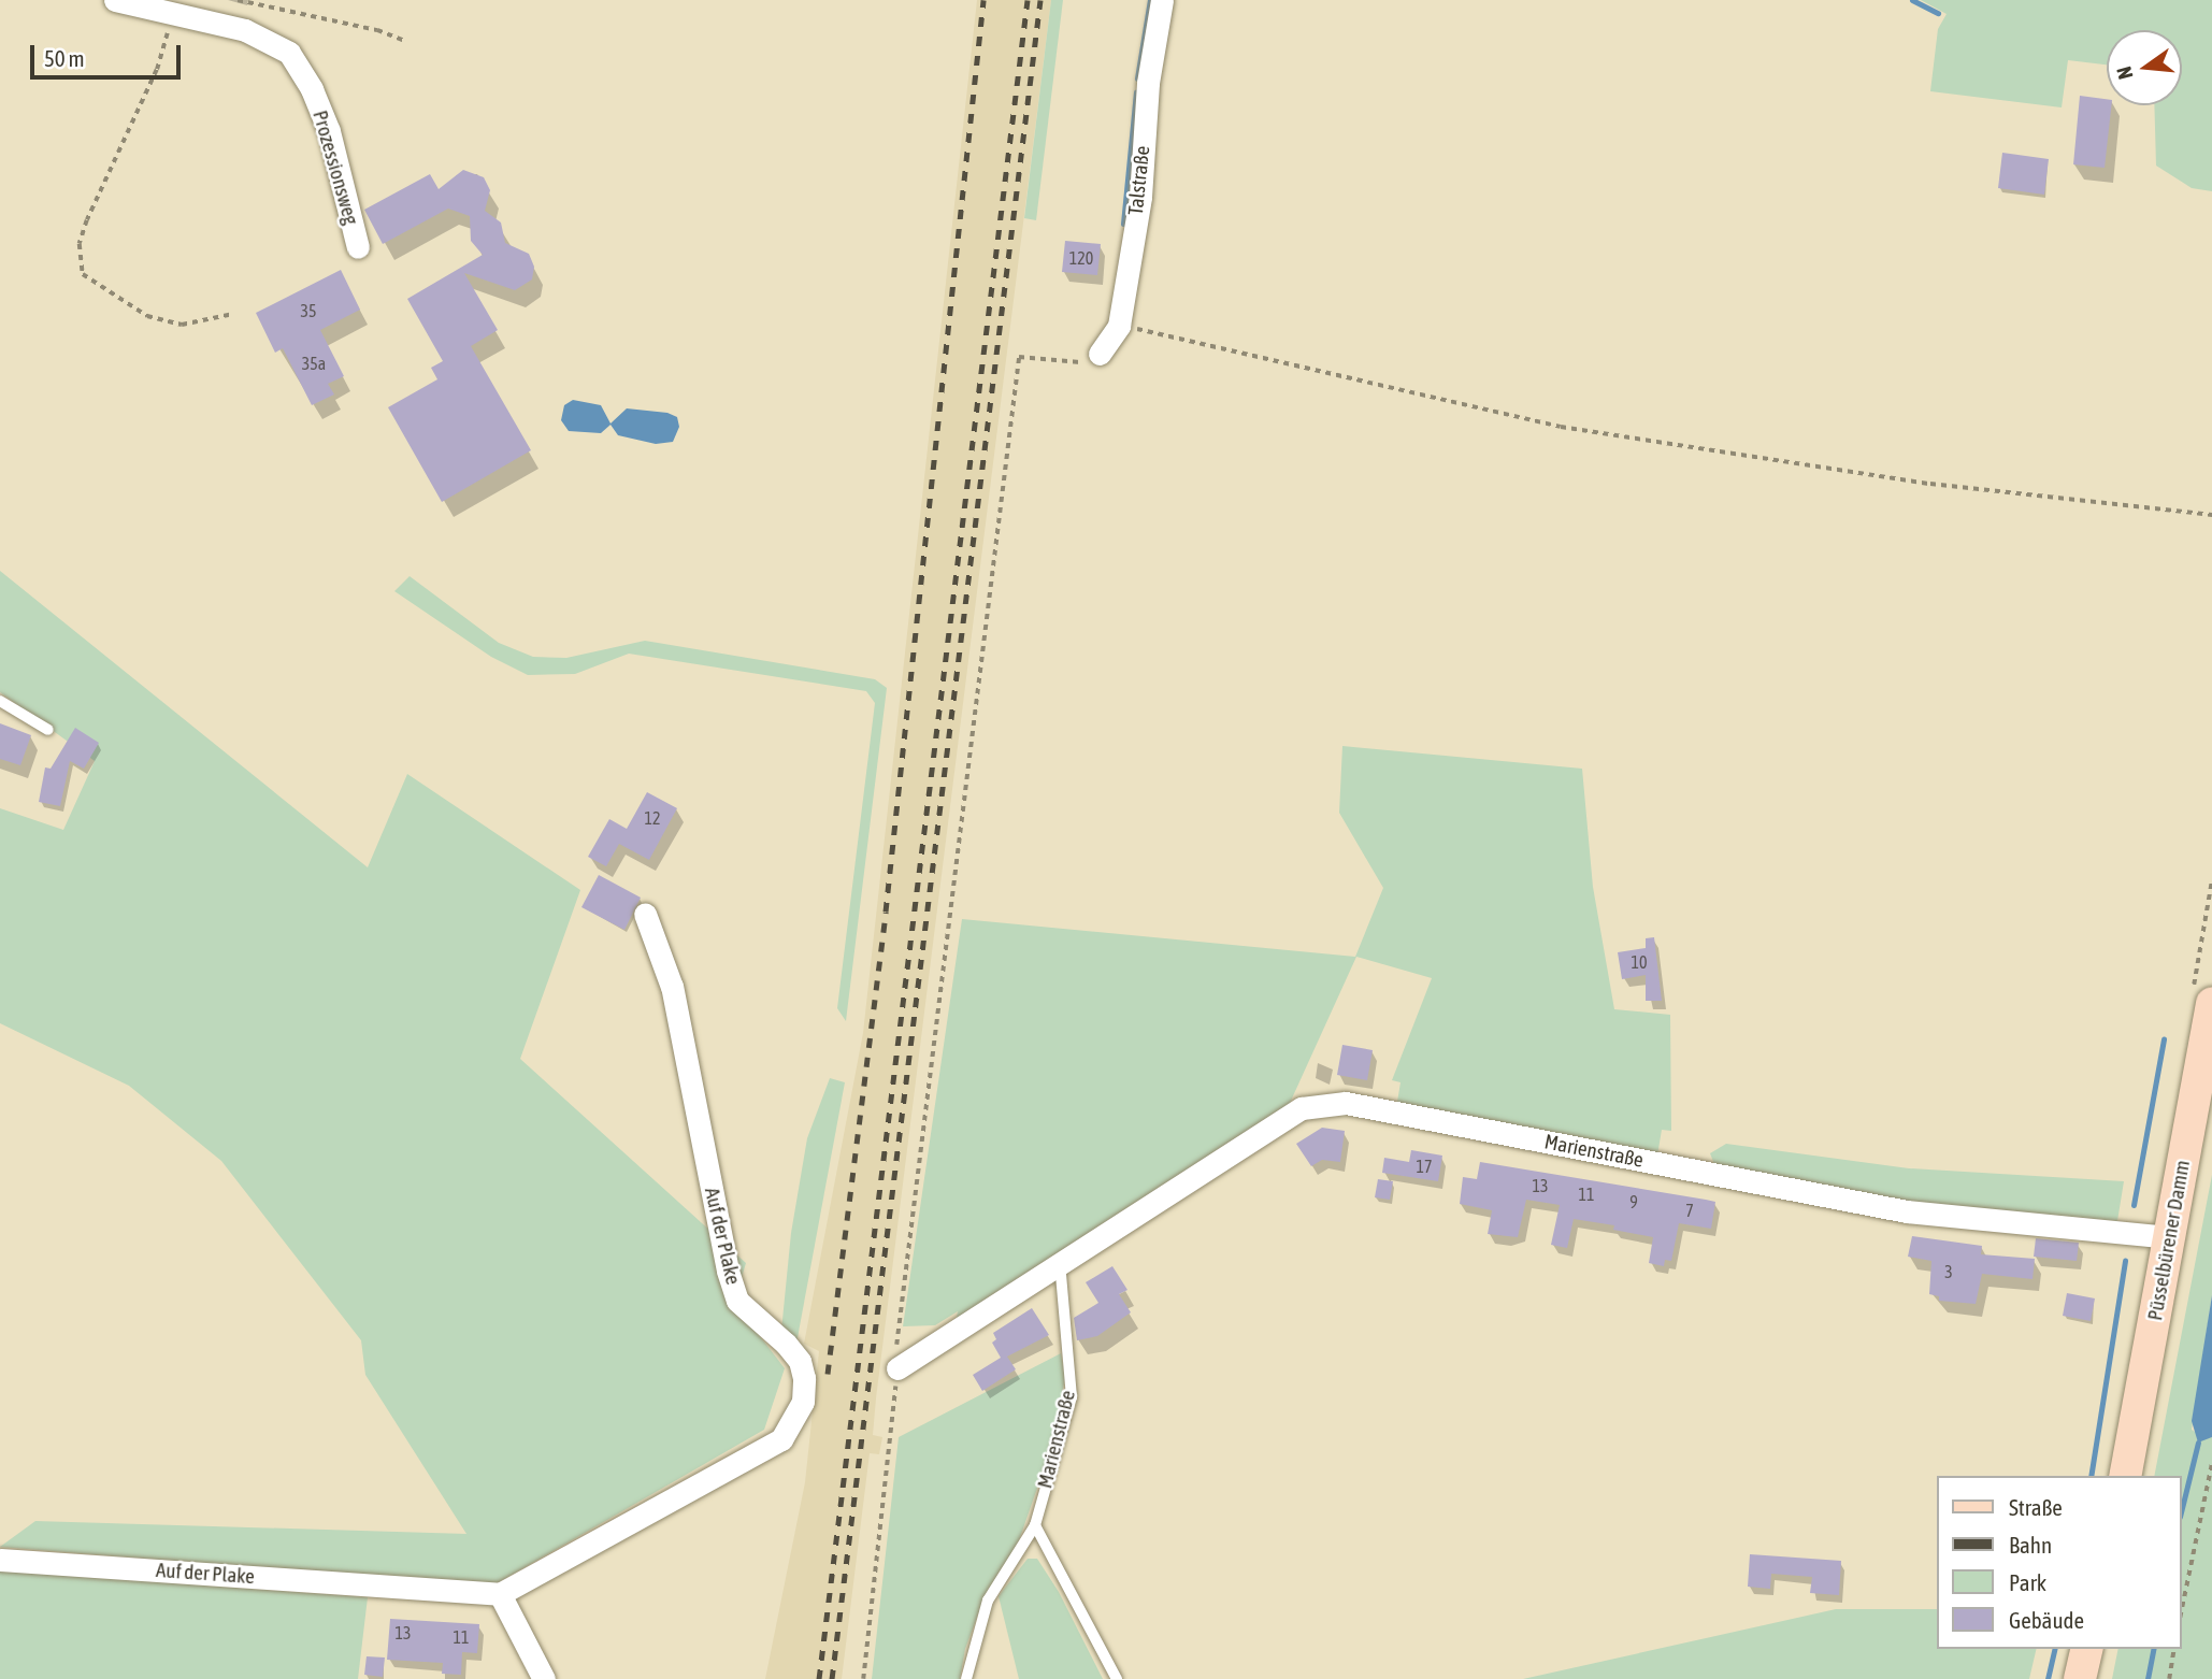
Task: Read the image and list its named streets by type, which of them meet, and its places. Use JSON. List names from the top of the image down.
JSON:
{
  "streets": {
    "main road": ["Püsselbürener Damm"],
    "street": [
      "Prozessionsweg",
      "Talstraße",
      "Marienstraße",
      "Auf der Plake"
    ]
  },
  "crossings": [
    ["Marienstraße", "Püsselbürener Damm"]
  ],
  "house_numbers": [
    "120",
    "35",
    "35a",
    "12",
    "10",
    "17",
    "13",
    "11",
    "9",
    "7",
    "3",
    "13",
    "11"
  ],
  "legend": [
    "Straße",
    "Bahn",
    "Park",
    "Gebäude"
  ],
  "scale_bar": "50 m",
  "north": "left"
}
